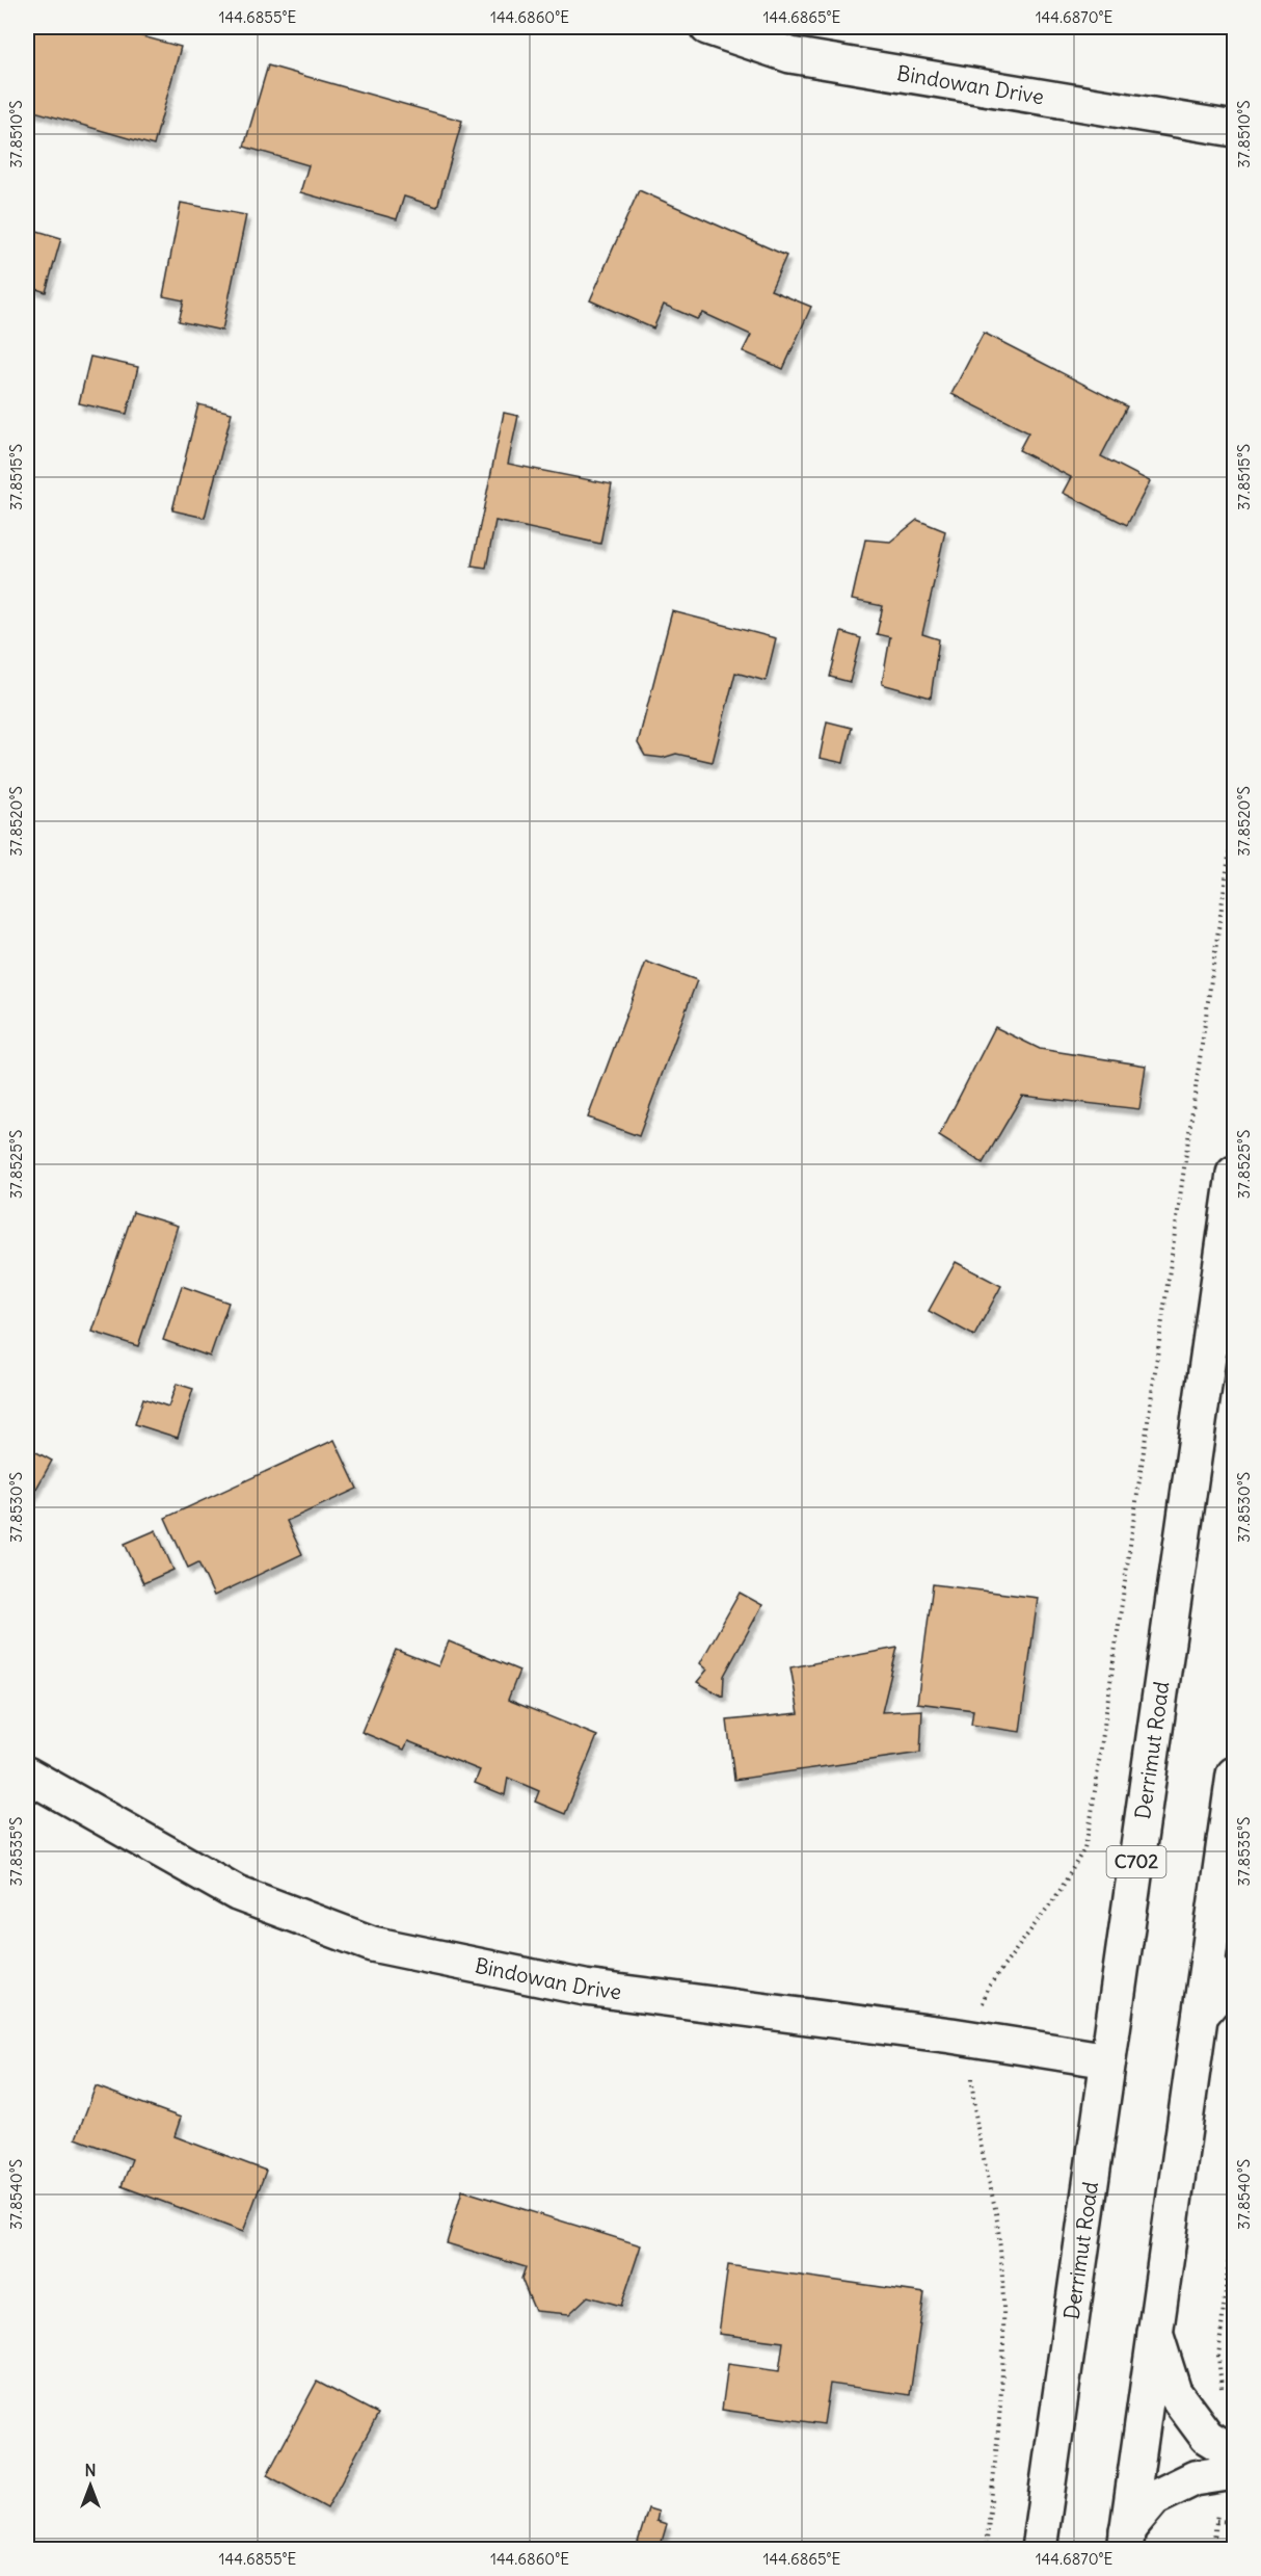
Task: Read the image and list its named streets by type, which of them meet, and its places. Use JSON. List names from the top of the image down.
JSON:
{
  "streets": {
    "main road": ["Bindowan Drive", "Derrimut Road", "C702"]
  },
  "crossings": [
    ["Bindowan Drive", "Derrimut Road"]
  ],
  "north": "top",
  "coordinates": [
    "144.6855°E",
    "144.6860°E",
    "144.6865°E",
    "144.6870°E",
    "37.8510°S",
    "37.8515°S",
    "37.8520°S",
    "37.8525°S",
    "37.8530°S",
    "37.8535°S",
    "37.8540°S"
  ]
}
